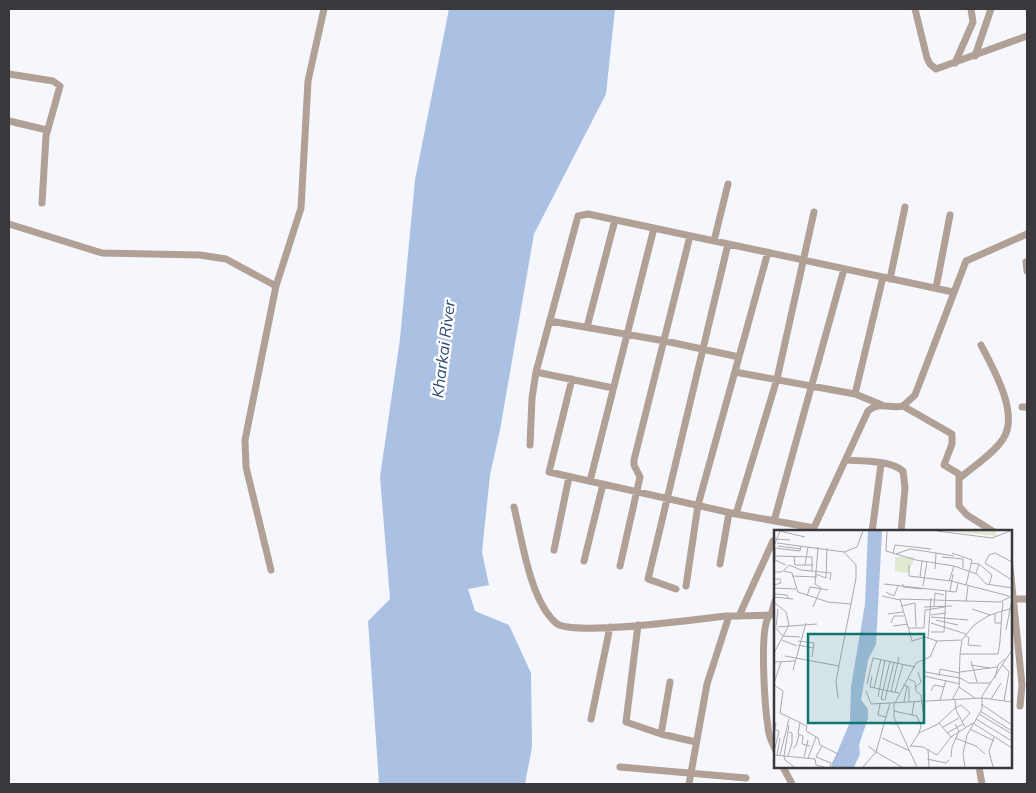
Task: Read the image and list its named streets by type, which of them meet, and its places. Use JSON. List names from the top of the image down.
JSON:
{
  "water": ["Kharkai River"]
}
